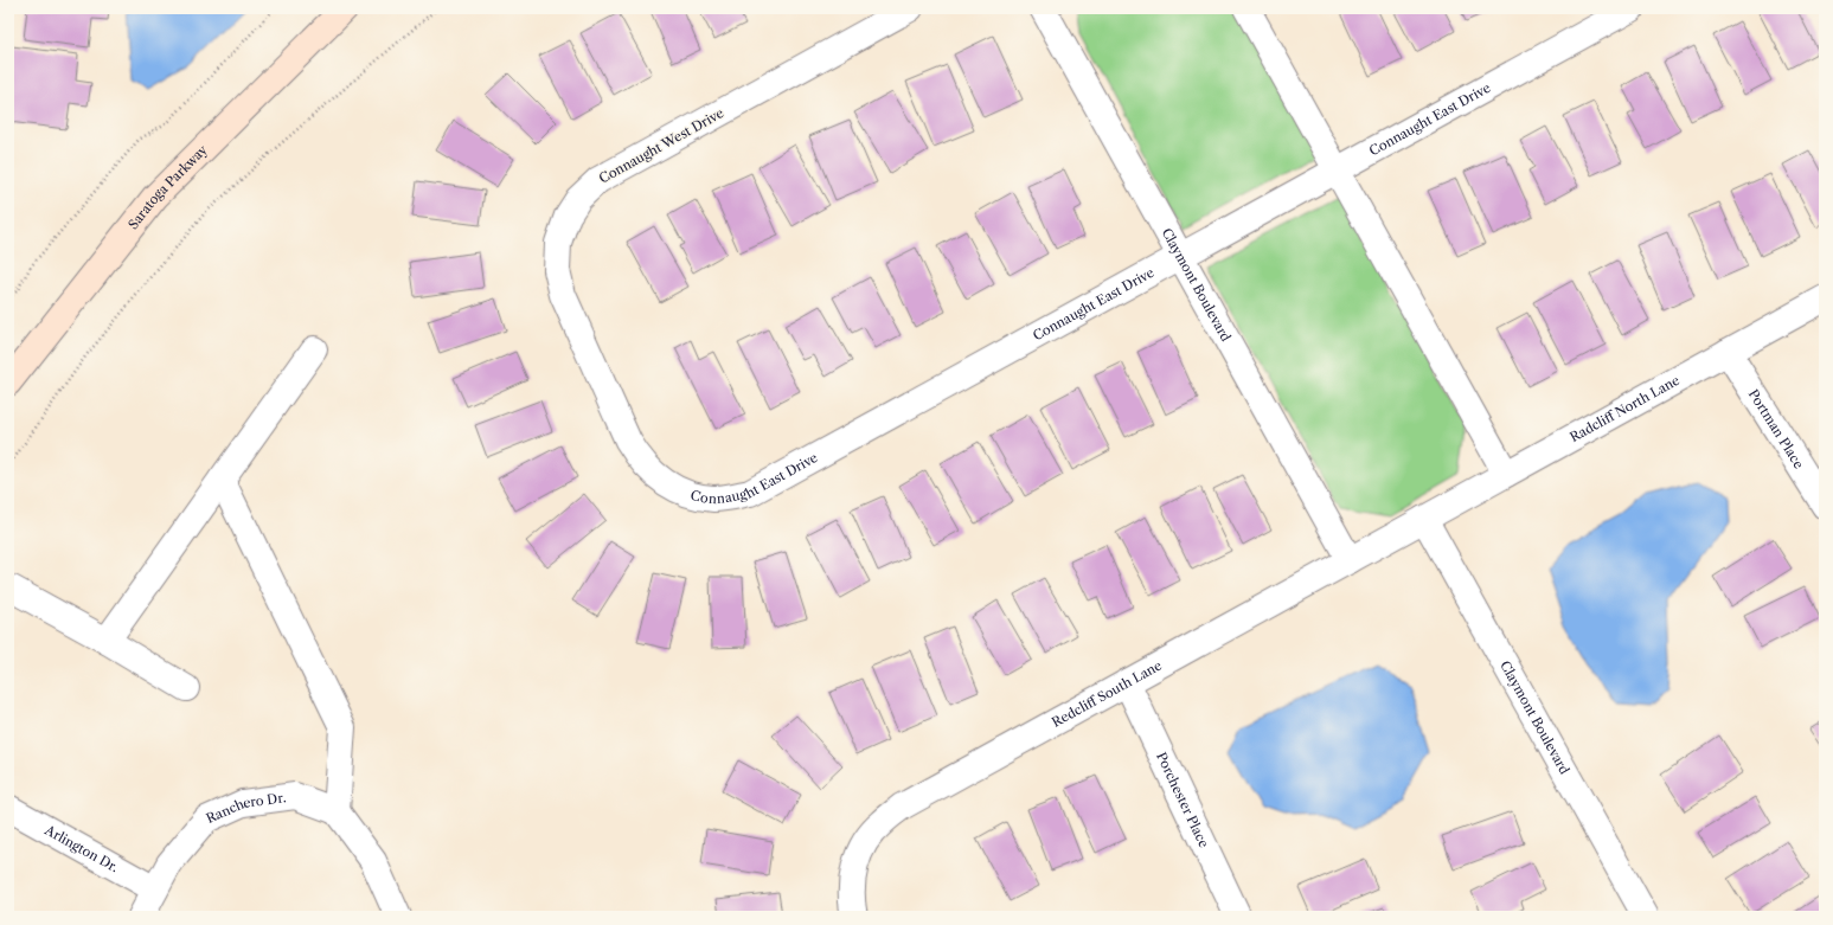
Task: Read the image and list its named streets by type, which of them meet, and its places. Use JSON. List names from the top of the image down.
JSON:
{
  "streets": {
    "street": [
      "Connaught East Drive",
      "Connaught West Drive",
      "Saratoga Parkway",
      "Claymont Boulevard",
      "Radcliff North Lane",
      "Portman Place",
      "Redcliff South Lane",
      "Porchester Place",
      "Ranchero Dr.",
      "Arlington Dr."
    ]
  },
  "crossings": [
    ["Connaught East Drive", "Connaught West Drive"],
    ["Connaught East Drive", "Claymont Boulevard"],
    ["Claymont Boulevard", "Radcliff North Lane"],
    ["Claymont Boulevard", "Redcliff South Lane"],
    ["Radcliff North Lane", "Portman Place"],
    ["Radcliff North Lane", "Redcliff South Lane"],
    ["Redcliff South Lane", "Porchester Place"],
    ["Ranchero Dr.", "Arlington Dr."]
  ]
}
